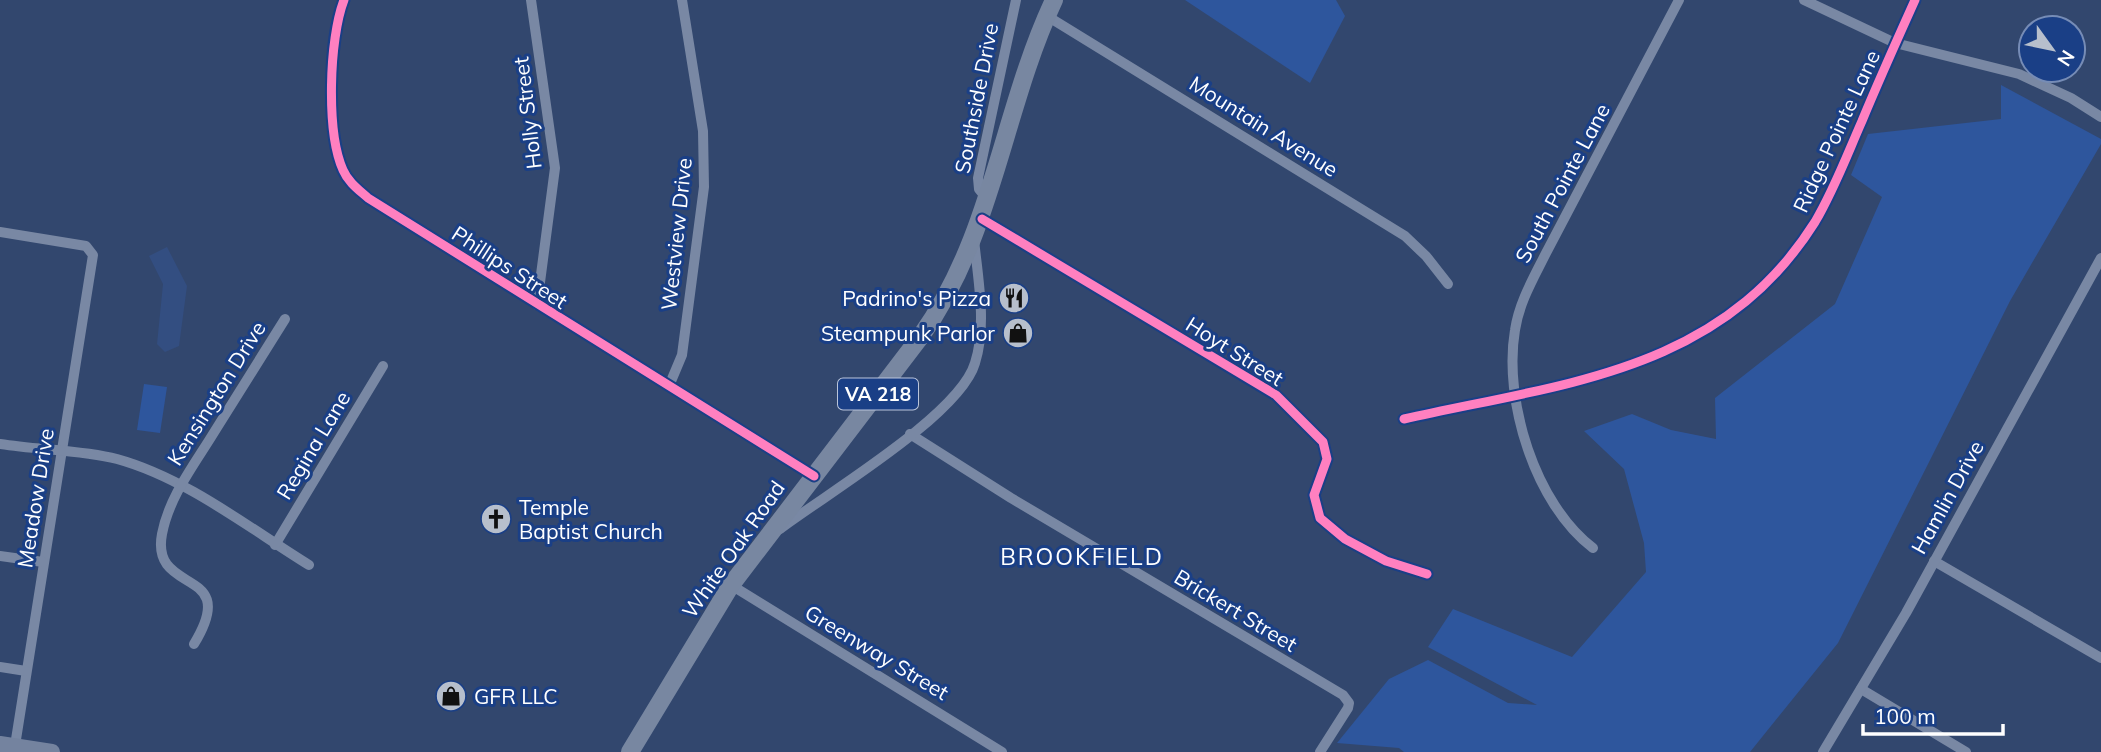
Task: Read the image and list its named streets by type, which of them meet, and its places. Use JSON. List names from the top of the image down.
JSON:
{
  "streets": {
    "main road": ["VA 218", "White Oak Road"],
    "street": [
      "Southside Drive",
      "Holly Street",
      "Mountain Avenue",
      "Ridge Pointe Lane",
      "South Pointe Lane",
      "Westview Drive",
      "Phillips Street",
      "Hoyt Street",
      "Kensington Drive",
      "Regina Lane",
      "Hamlin Drive",
      "Meadow Drive",
      "Brickert Street",
      "Greenway Street"
    ]
  },
  "crossings": [
    ["Southside Drive", "White Oak Road"],
    ["Holly Street", "Phillips Street"],
    ["Mountain Avenue", "White Oak Road"],
    ["Ridge Pointe Lane", "South Pointe Lane"],
    ["Westview Drive", "Phillips Street"],
    ["Phillips Street", "White Oak Road"],
    ["Hoyt Street", "White Oak Road"],
    ["White Oak Road", "Greenway Street"]
  ],
  "districts": ["BROOKFIELD"],
  "places": {
    "restaurant": ["Padrino's Pizza"],
    "shop": ["Steampunk Parlor", "GFR LLC"],
    "church": ["Temple Baptist Church"]
  },
  "scale_bar": "100 m",
  "north": "bottom right"
}
